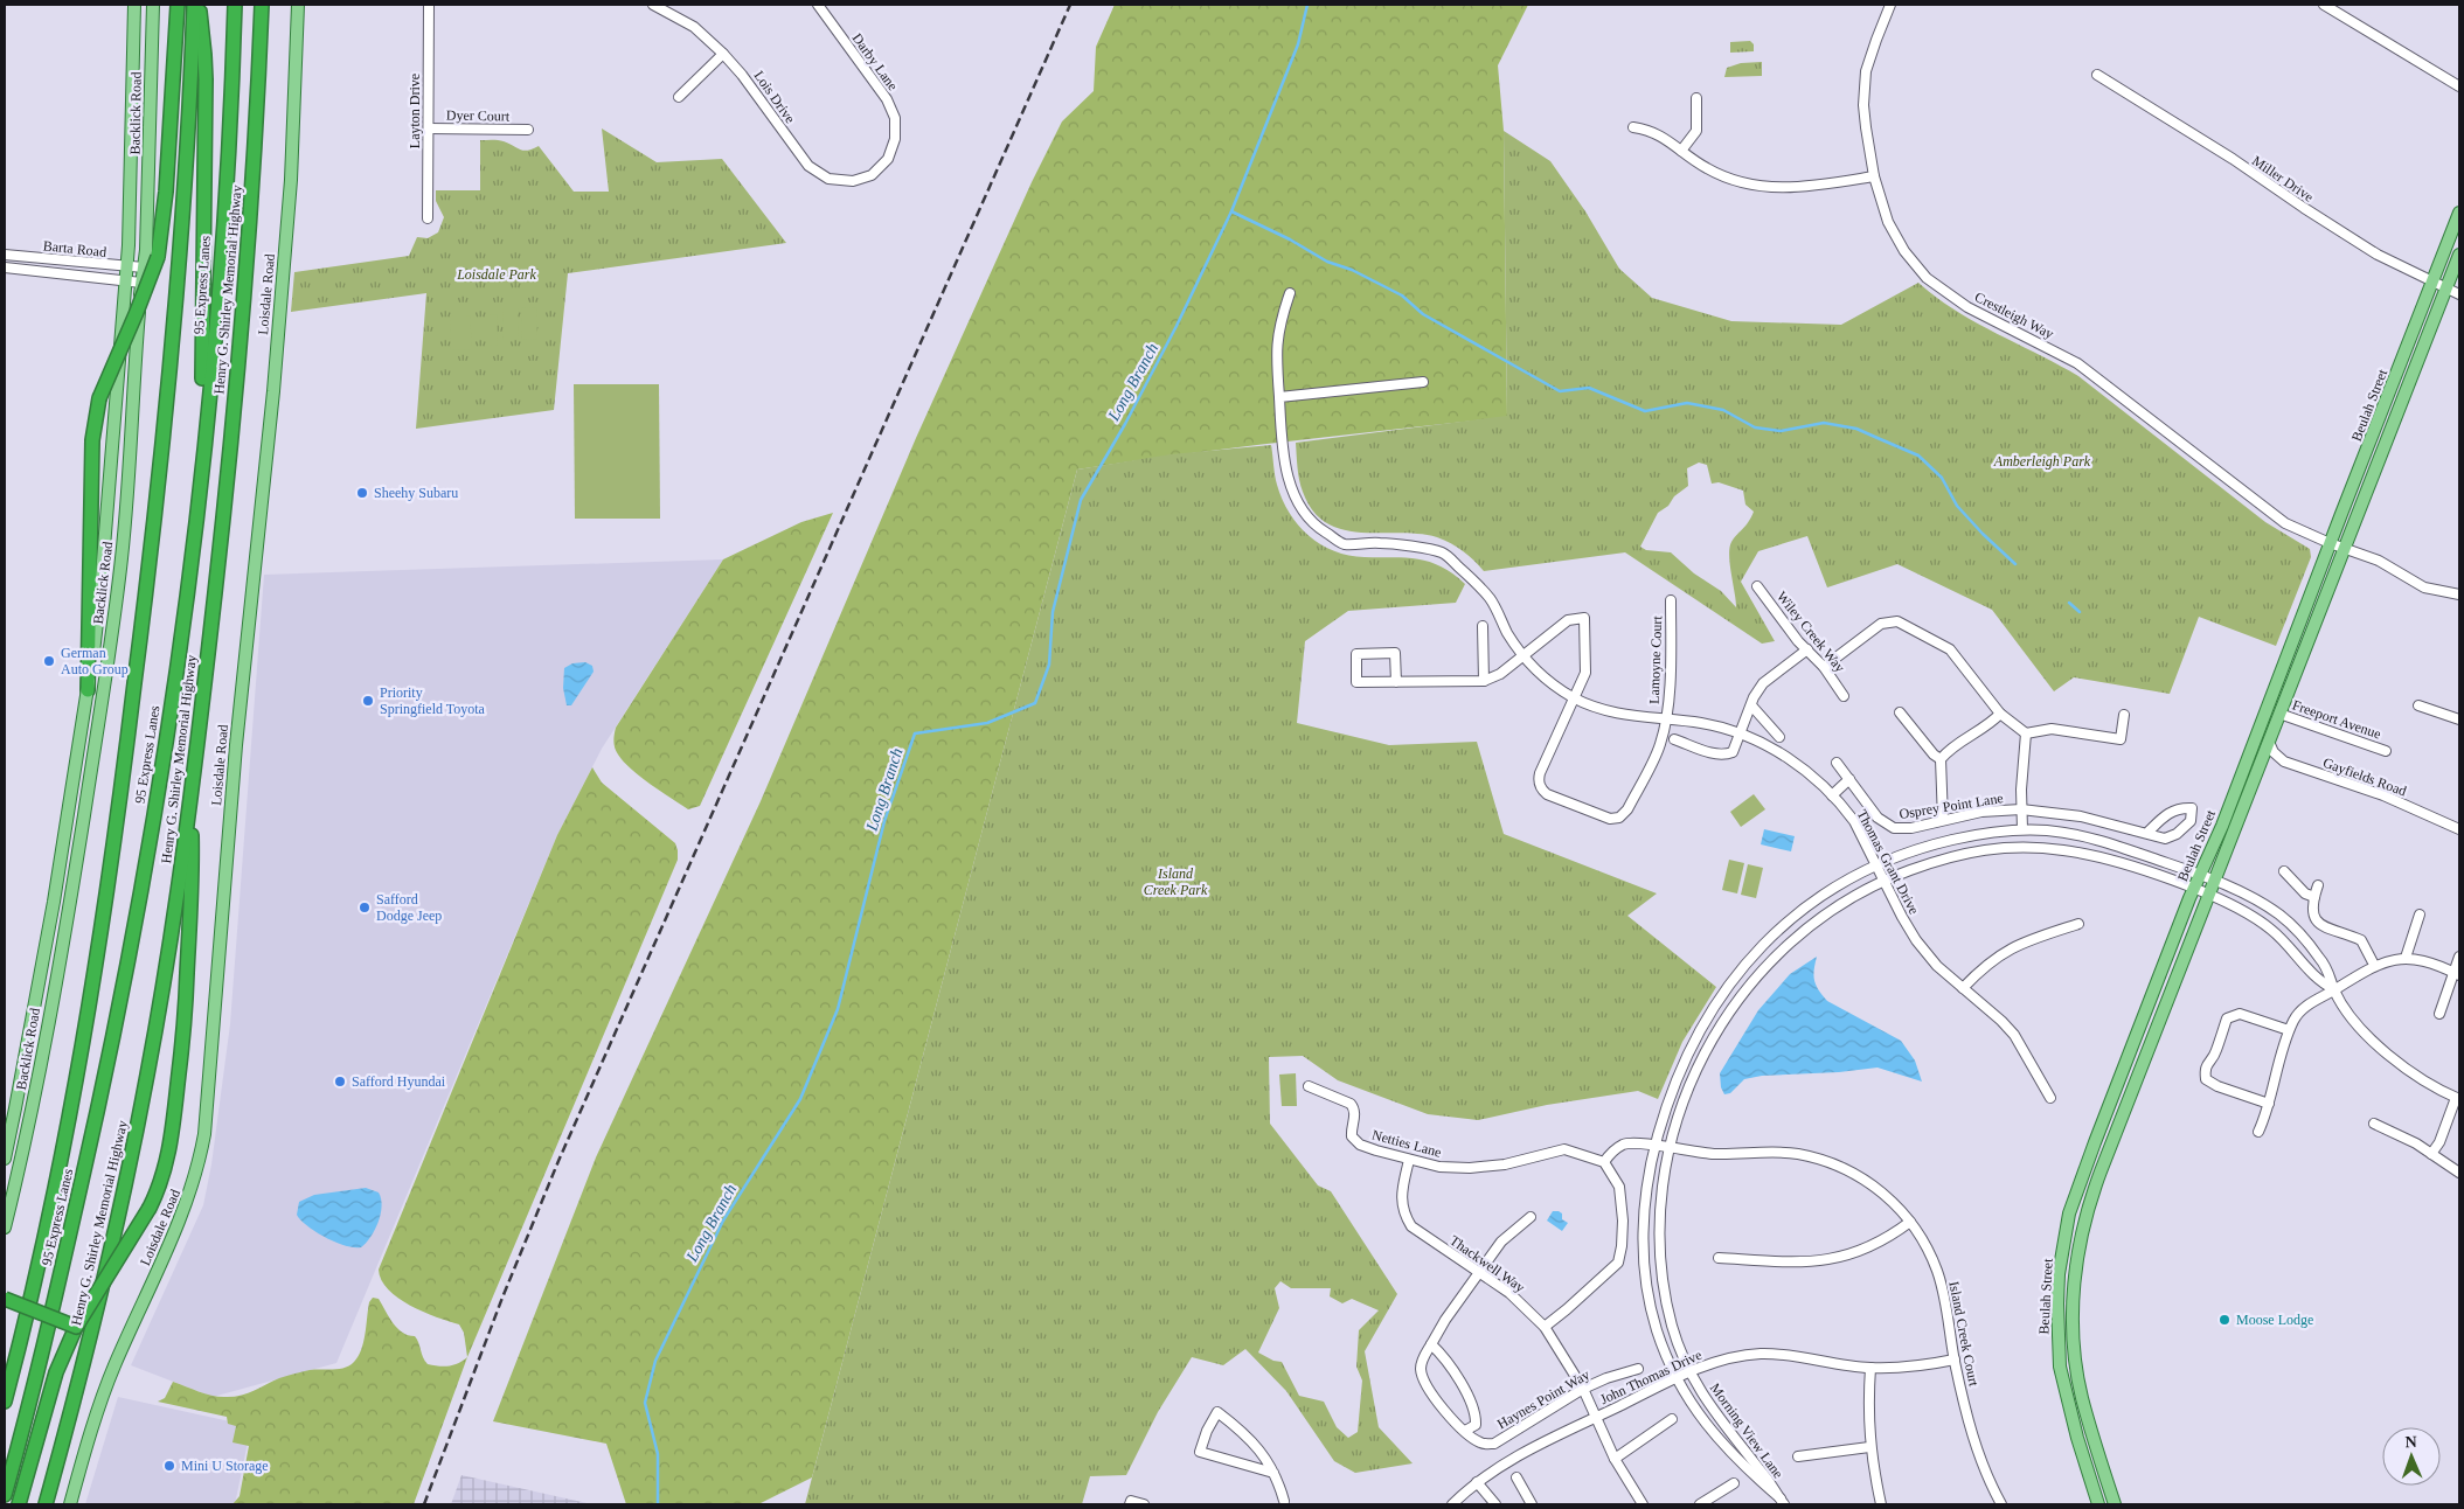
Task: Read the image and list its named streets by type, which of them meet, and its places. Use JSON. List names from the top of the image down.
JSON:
{
  "streets": {
    "highway": ["95 Express Lanes", "Henry G. Shirley Memorial Highway"],
    "main road": ["Backlick Road", "Loisdale Road", "Beulah Street"],
    "street": [
      "Darby Lane",
      "Lois Drive",
      "Layton Drive",
      "Dyer Court",
      "Miller Drive",
      "Barta Road",
      "Crestleigh Way",
      "Wiley Creek Way",
      "Lamoyne Court",
      "Freeport Avenue",
      "Gayfields Road",
      "Osprey Point Lane",
      "Thomas Grant Drive",
      "Netties Lane",
      "Thackwell Way",
      "Island Creek Court",
      "John Thomas Drive",
      "Haynes Point Way",
      "Morning View Lane"
    ]
  },
  "crossings": [
    ["Darby Lane", "Lois Drive"],
    ["Layton Drive", "Dyer Court"],
    ["Backlick Road", "Barta Road"],
    ["Miller Drive", "Beulah Street"],
    ["Crestleigh Way", "Beulah Street"],
    ["Beulah Street", "Freeport Avenue"],
    ["Beulah Street", "Gayfields Road"],
    ["Beulah Street", "Morning View Lane"],
    ["Lamoyne Court", "Thomas Grant Drive"],
    ["Thomas Grant Drive", "Morning View Lane"],
    ["Netties Lane", "Thackwell Way"],
    ["Thackwell Way", "John Thomas Drive"],
    ["Thackwell Way", "Haynes Point Way"],
    ["Island Creek Court", "John Thomas Drive"],
    ["Island Creek Court", "Morning View Lane"],
    ["John Thomas Drive", "Morning View Lane"]
  ],
  "water": ["Long Branch"],
  "parks": ["Loisdale Park", "Amberleigh Park", "Island Creek Park"],
  "places": [
    "Sheehy Subaru",
    "German Auto Group",
    "Priority Springfield Toyota",
    "Safford Dodge Jeep",
    "Safford Hyundai",
    "Moose Lodge",
    "Mini U Storage"
  ],
  "north": "top"
}
